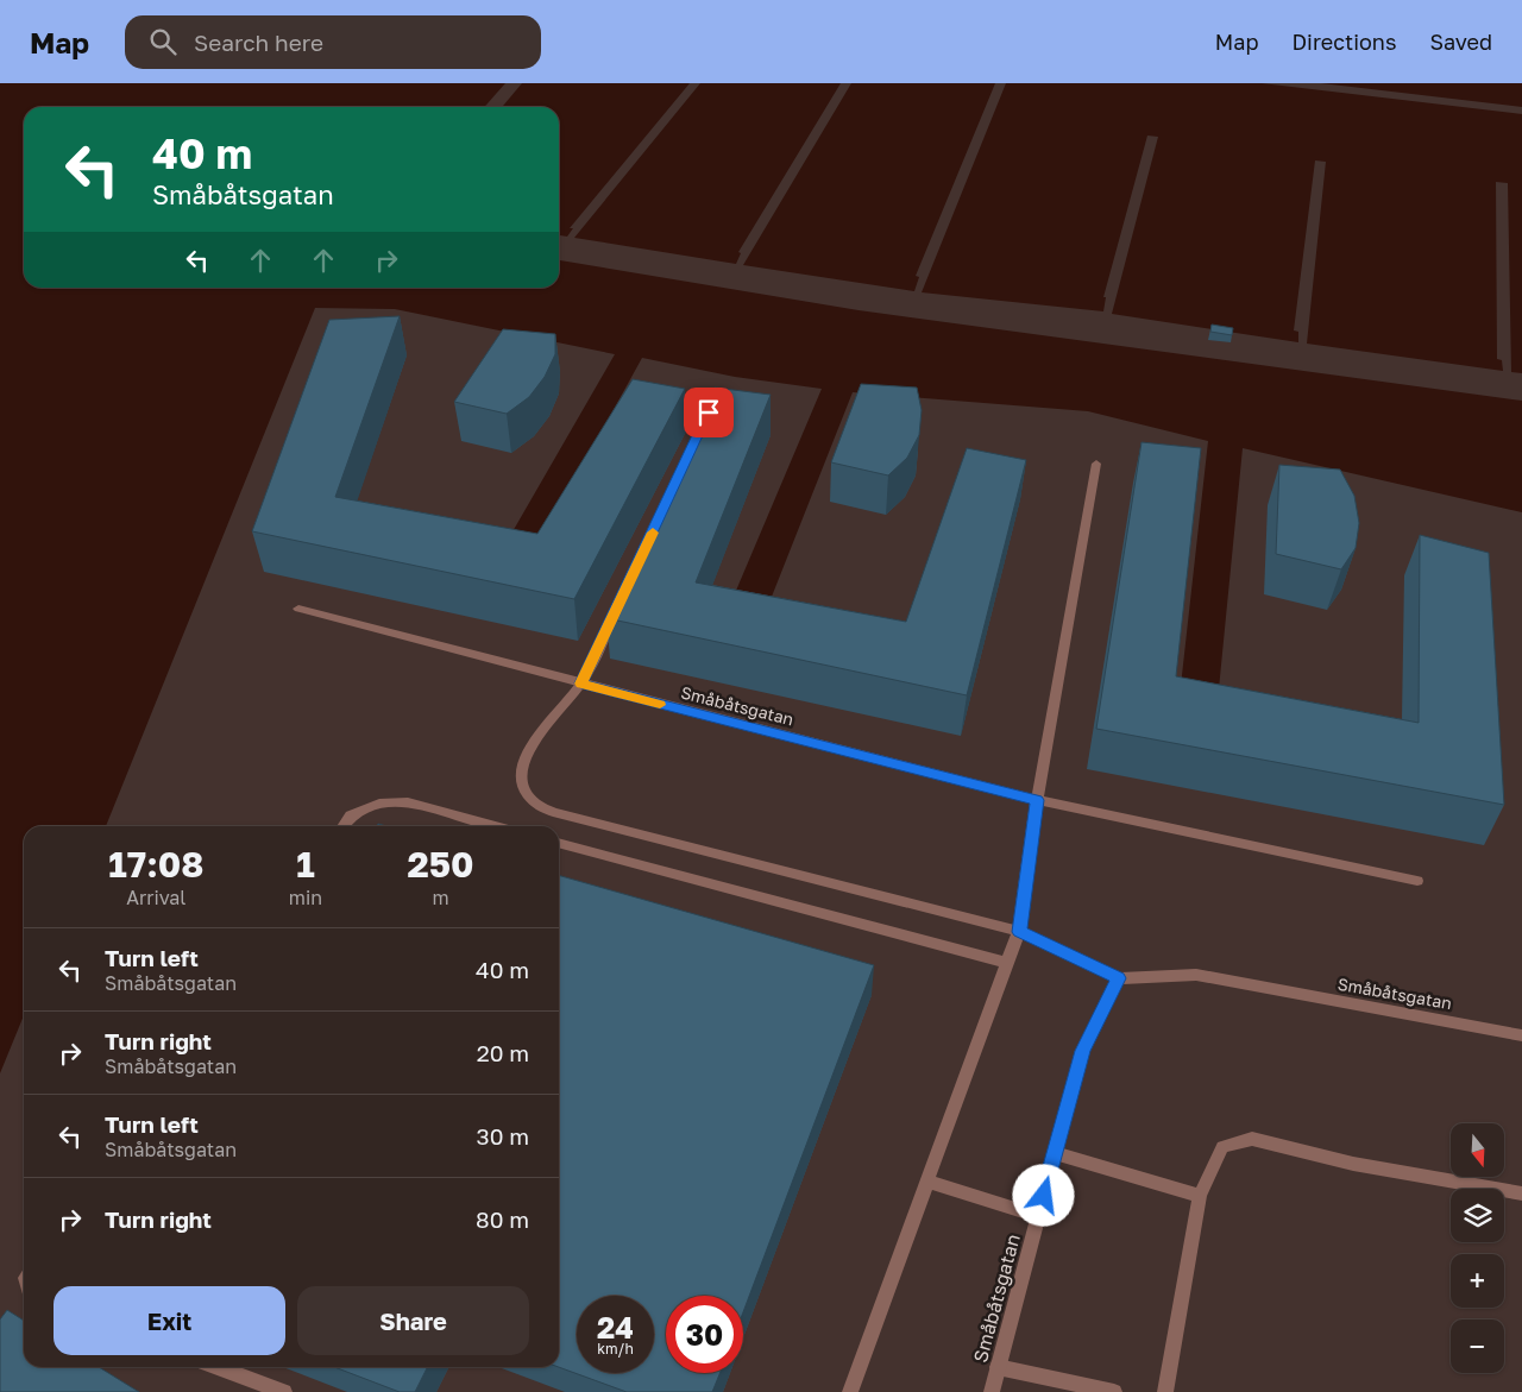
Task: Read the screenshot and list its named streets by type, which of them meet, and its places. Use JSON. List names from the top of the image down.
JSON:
{
  "streets": {
    "street": ["Småbåtsgatan"]
  },
  "north": "bottom",
  "page": {
    "header": "Map",
    "search": "Search here",
    "nav": ["Map", "Directions", "Saved"],
    "turn": ["40 m", "Småbåtsgatan"],
    "eta": [
      "17:08",
      "Arrival",
      "1",
      "min",
      "250",
      "m"
    ],
    "list": [
      {
        "name": "Turn left",
        "note": "Småbåtsgatan",
        "value": "40 m"
      },
      {
        "name": "Turn right",
        "note": "Småbåtsgatan",
        "value": "20 m"
      },
      {
        "name": "Turn left",
        "note": "Småbåtsgatan",
        "value": "30 m"
      },
      {
        "name": "Turn right",
        "value": "80 m"
      }
    ],
    "map_buttons": ["+", "−"],
    "buttons": ["Exit", "Share"],
    "speed": "24 km/h",
    "limit": "30"
  }
}
